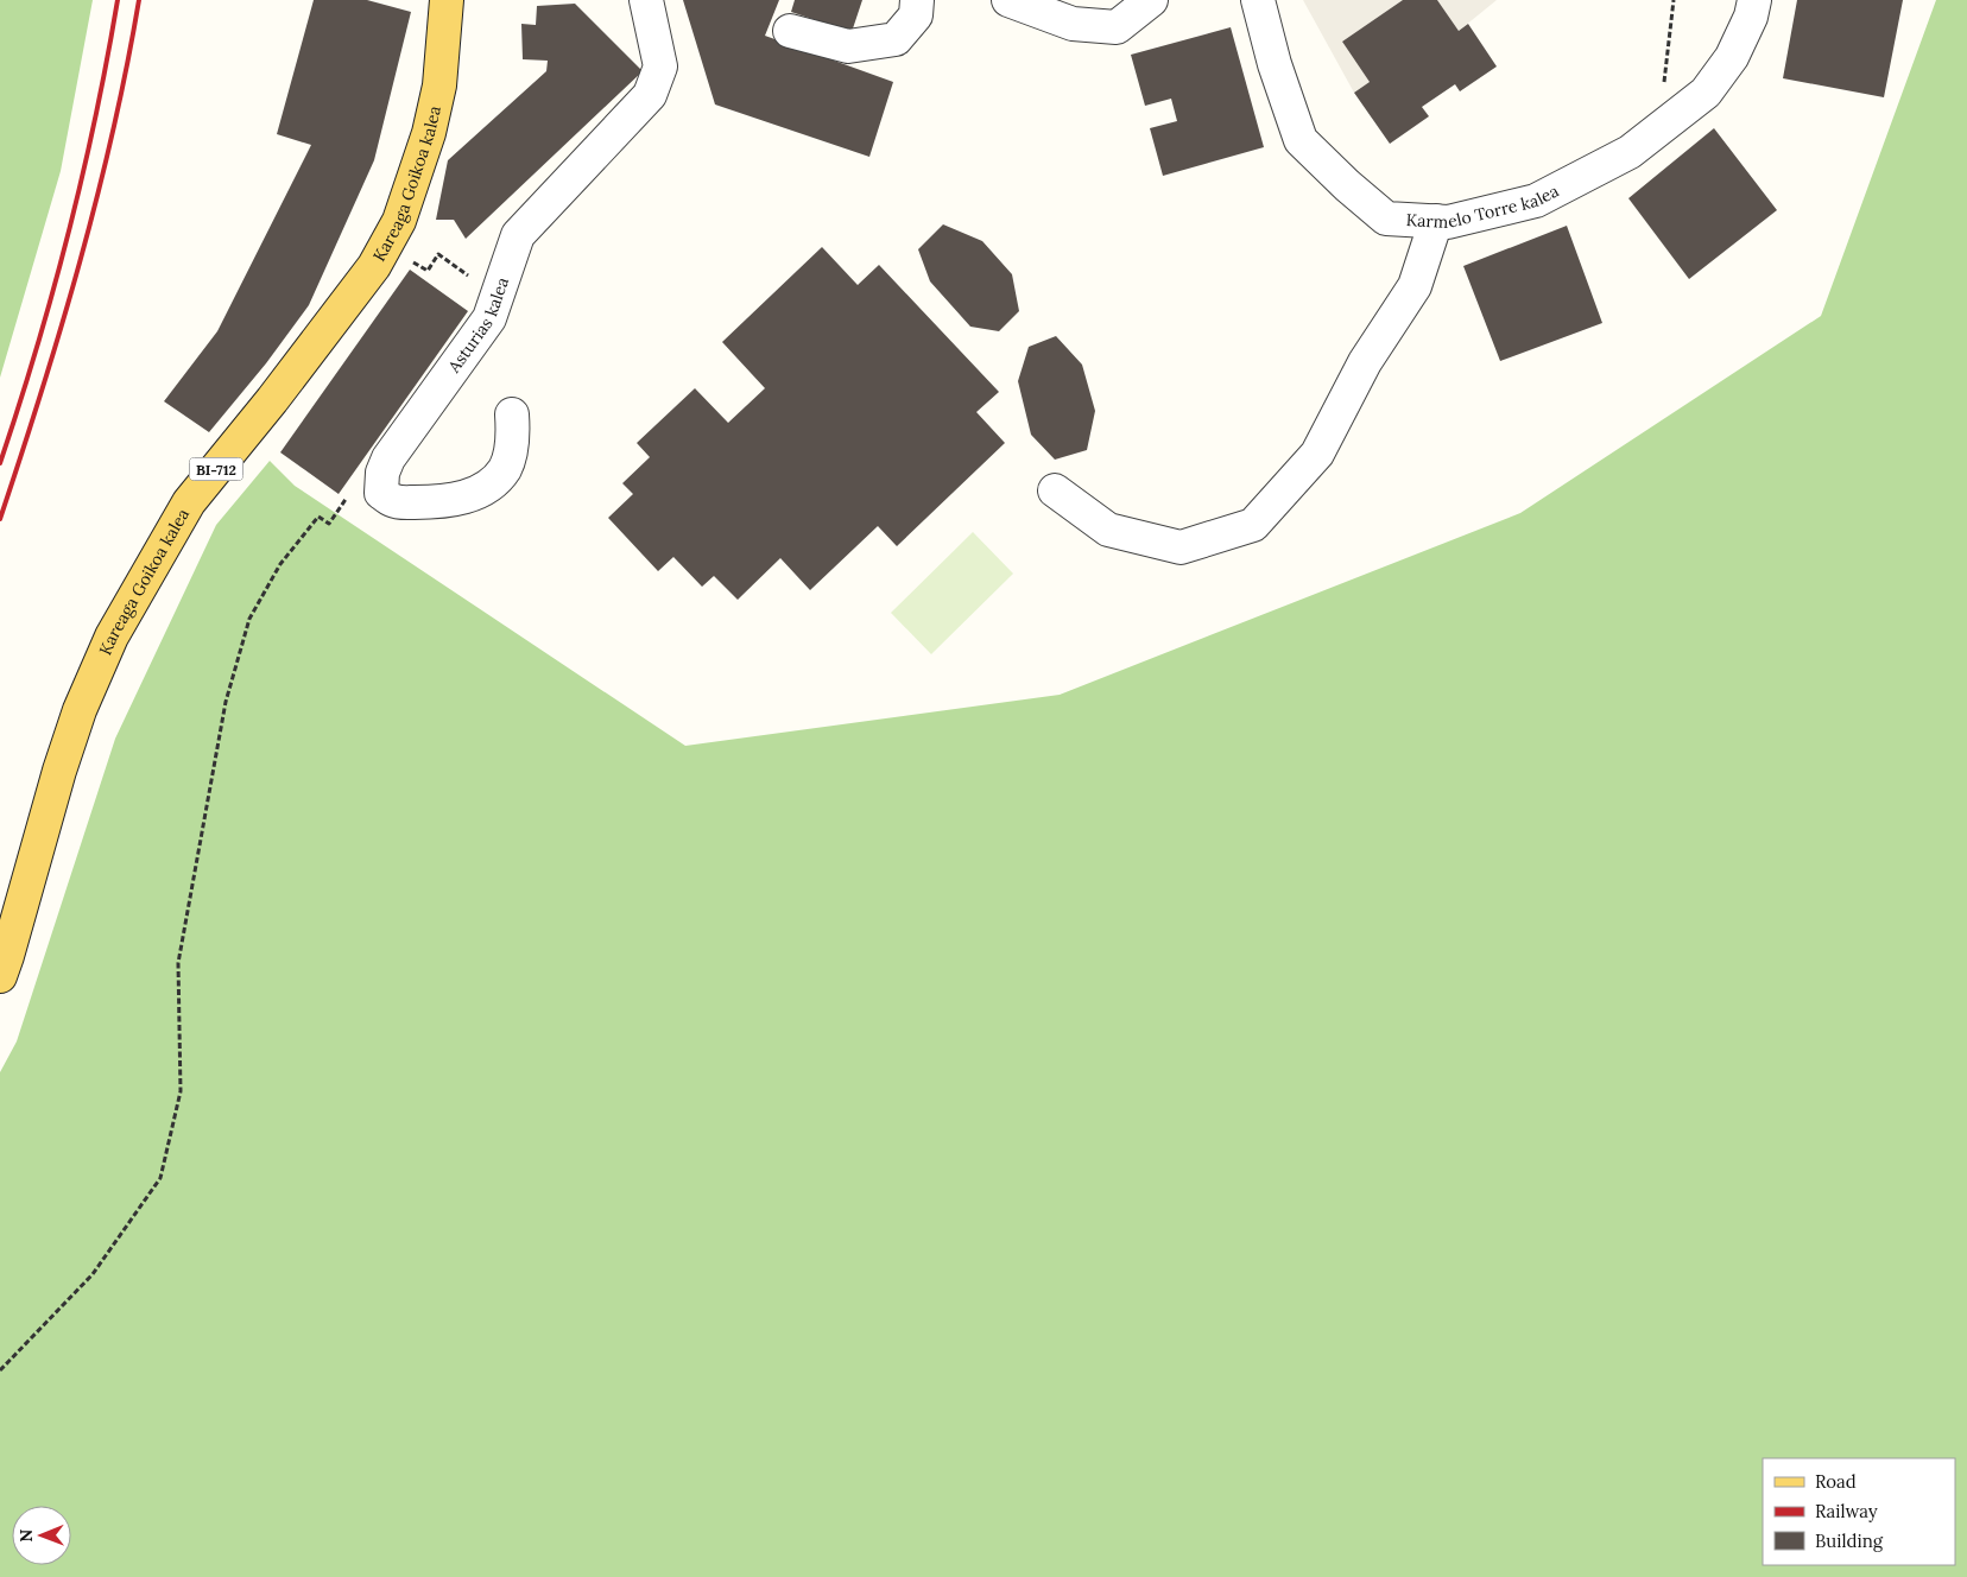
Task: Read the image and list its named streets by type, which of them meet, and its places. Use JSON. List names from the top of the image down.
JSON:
{
  "streets": {
    "main road": ["Kareaga Goikoa kalea", "BI-712"],
    "street": ["Karmelo Torre kalea", "Asturias kalea"]
  },
  "legend": ["Road", "Railway", "Building"],
  "north": "left"
}
